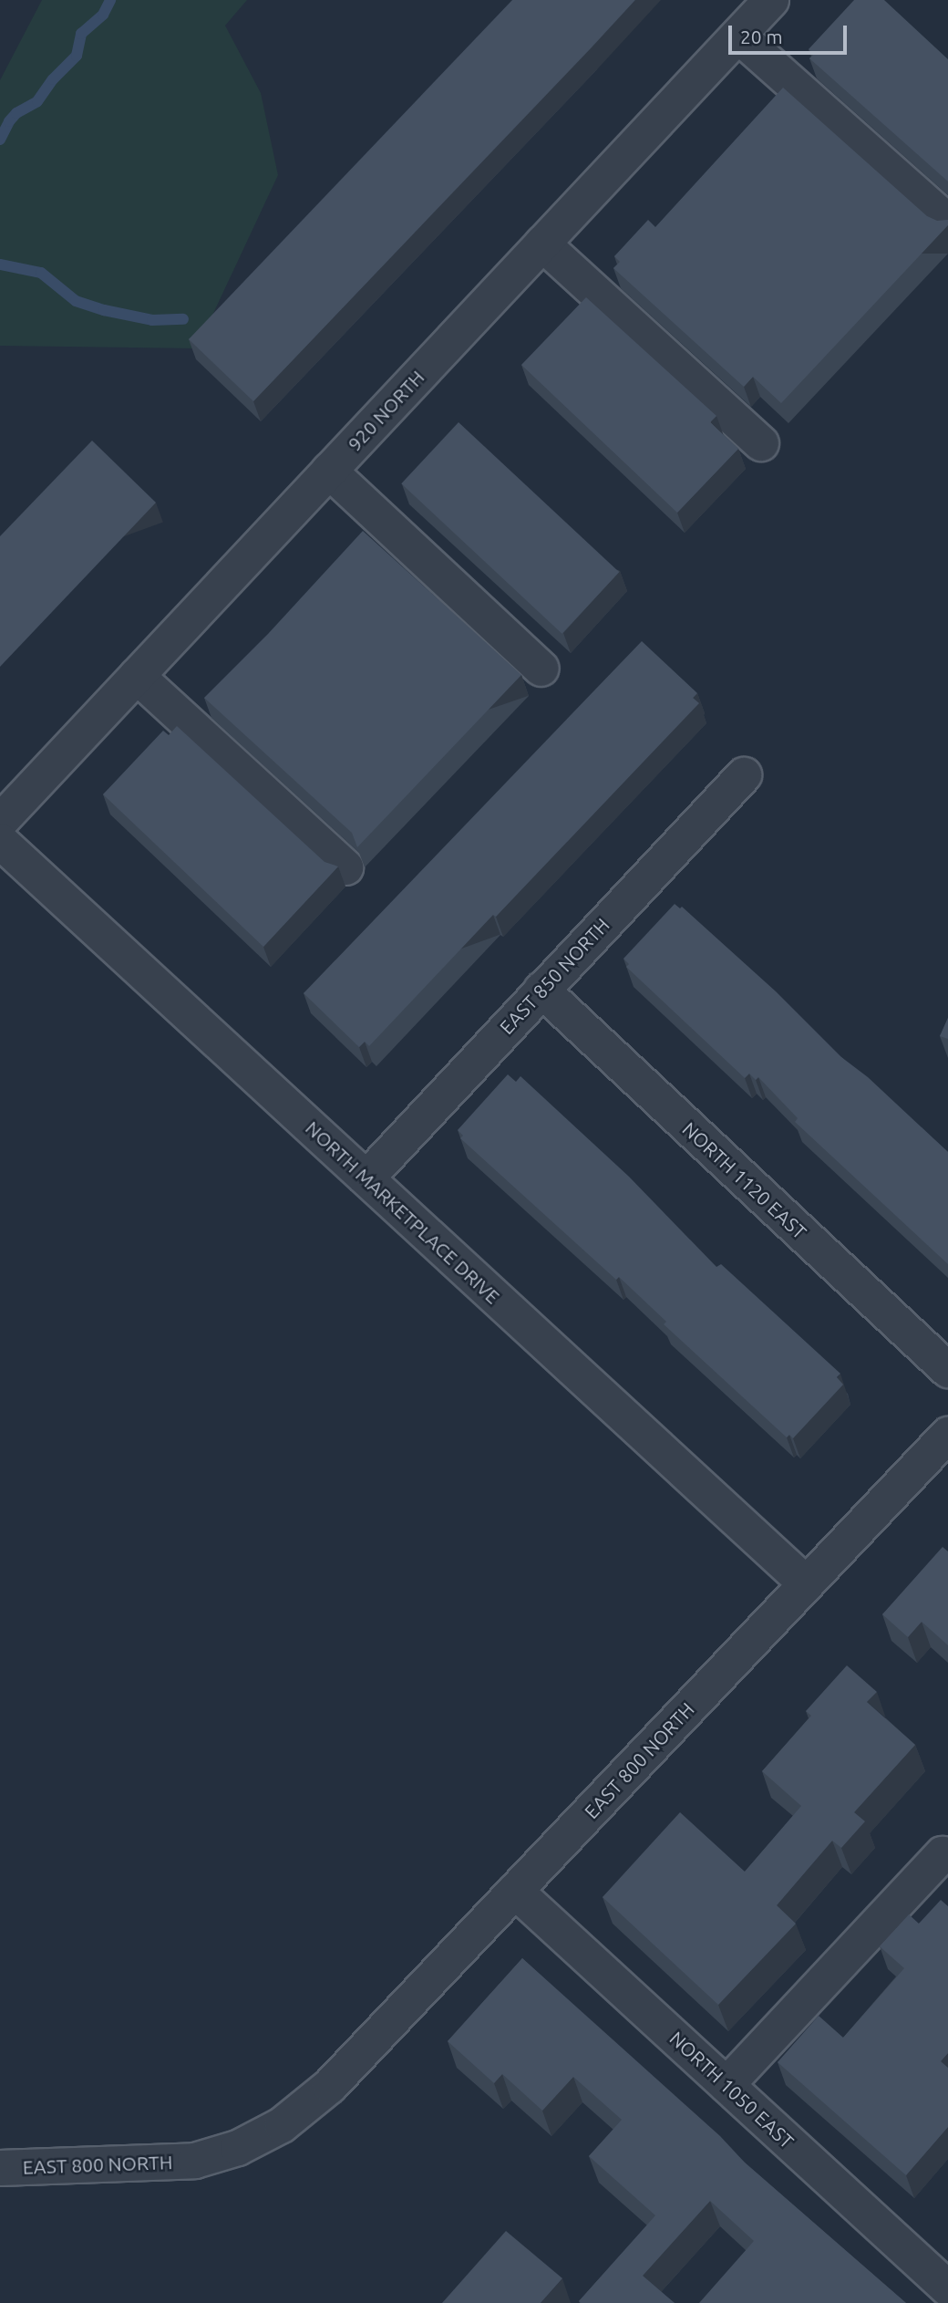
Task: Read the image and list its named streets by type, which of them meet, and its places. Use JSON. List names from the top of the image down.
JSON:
{
  "streets": {
    "street": [
      "920 NORTH",
      "EAST 850 NORTH",
      "NORTH 1120 EAST",
      "NORTH MARKETPLACE DRIVE",
      "EAST 800 NORTH",
      "NORTH 1050 EAST"
    ]
  },
  "crossings": [
    ["EAST 850 NORTH", "NORTH 1120 EAST"],
    ["EAST 850 NORTH", "NORTH MARKETPLACE DRIVE"],
    ["NORTH MARKETPLACE DRIVE", "EAST 800 NORTH"],
    ["EAST 800 NORTH", "NORTH 1050 EAST"]
  ],
  "scale_bar": "20 m"
}
